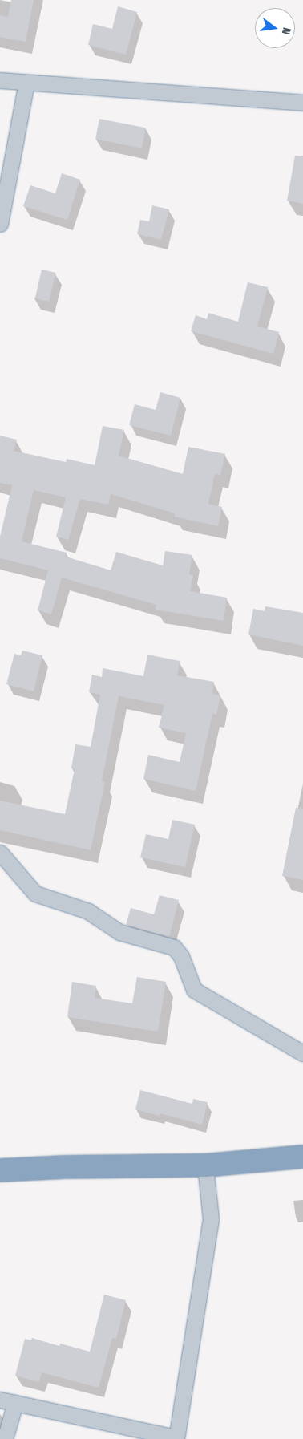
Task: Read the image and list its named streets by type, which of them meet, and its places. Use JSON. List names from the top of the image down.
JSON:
{
  "north": "right"
}
